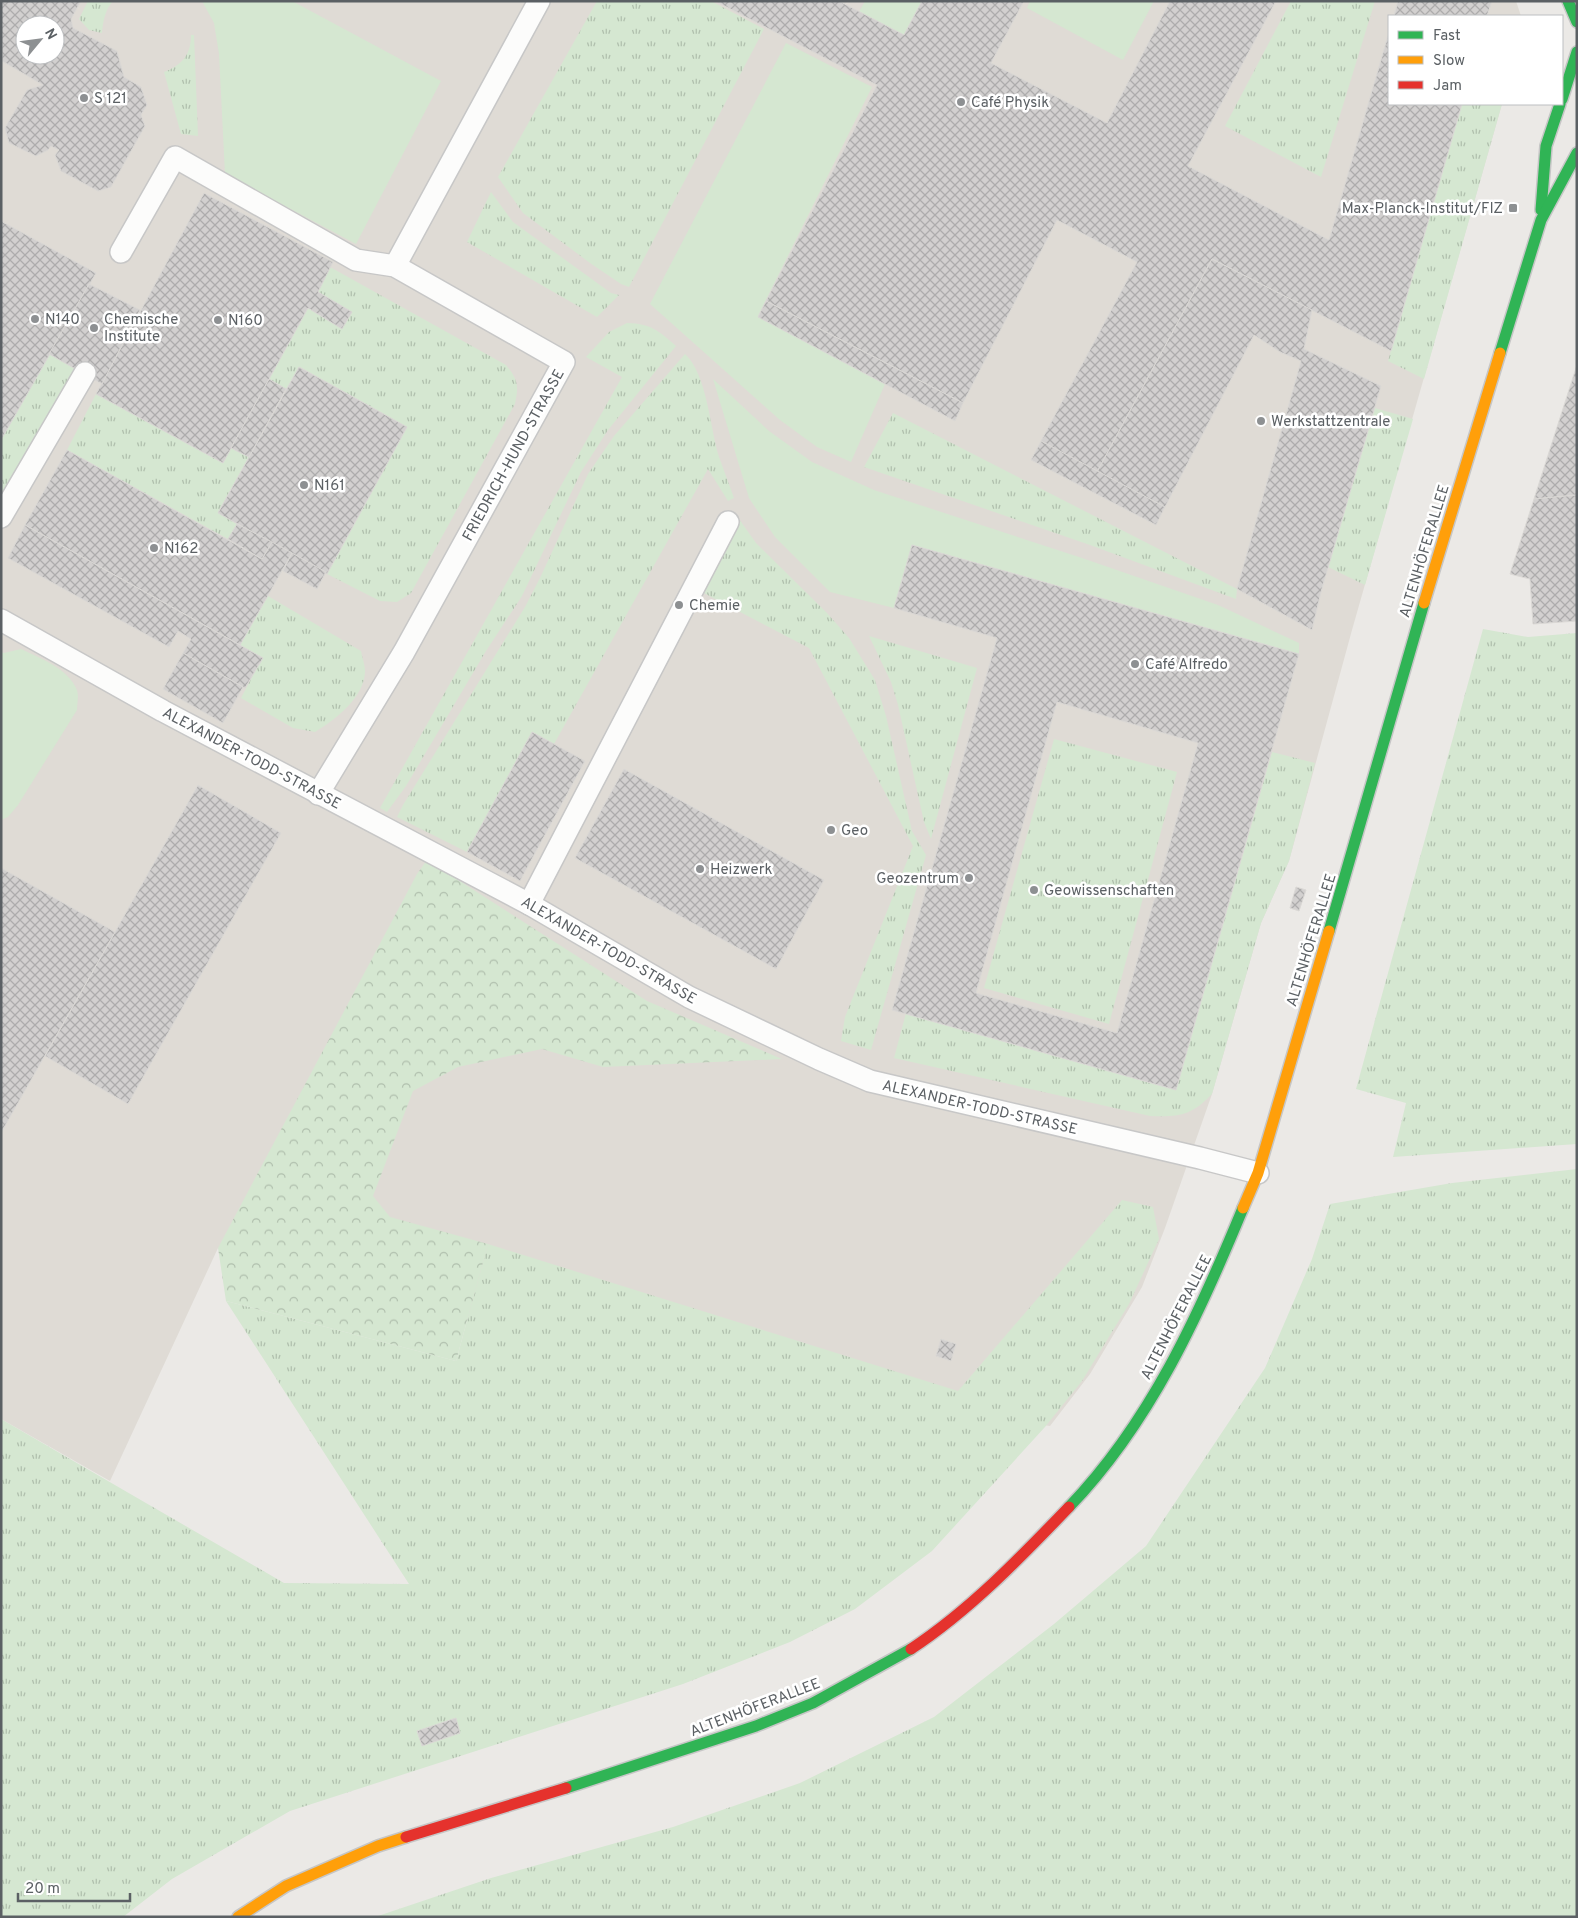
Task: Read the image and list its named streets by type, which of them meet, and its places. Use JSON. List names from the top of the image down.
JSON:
{
  "streets": {
    "street": ["ALTENHÖFERALLEE"],
    "lane": ["FRIEDRICH-HUND-STRASSE", "ALEXANDER-TODD-STRASSE"]
  },
  "crossings": [
    ["FRIEDRICH-HUND-STRASSE", "ALEXANDER-TODD-STRASSE"],
    ["ALTENHÖFERALLEE", "ALEXANDER-TODD-STRASSE"]
  ],
  "places": {
    "other": [
      "S 121",
      "Café Physik",
      "N140",
      "N160",
      "Chemische Institute",
      "Werkstattzentrale",
      "N161",
      "N162",
      "Chemie",
      "Café Alfredo",
      "Geo",
      "Heizwerk",
      "Geozentrum",
      "Geowissenschaften"
    ],
    "transit": ["Max-Planck-Institut/FIZ"]
  },
  "legend": ["Fast", "Slow", "Jam"],
  "scale_bar": "20 m",
  "north": "top right"
}
